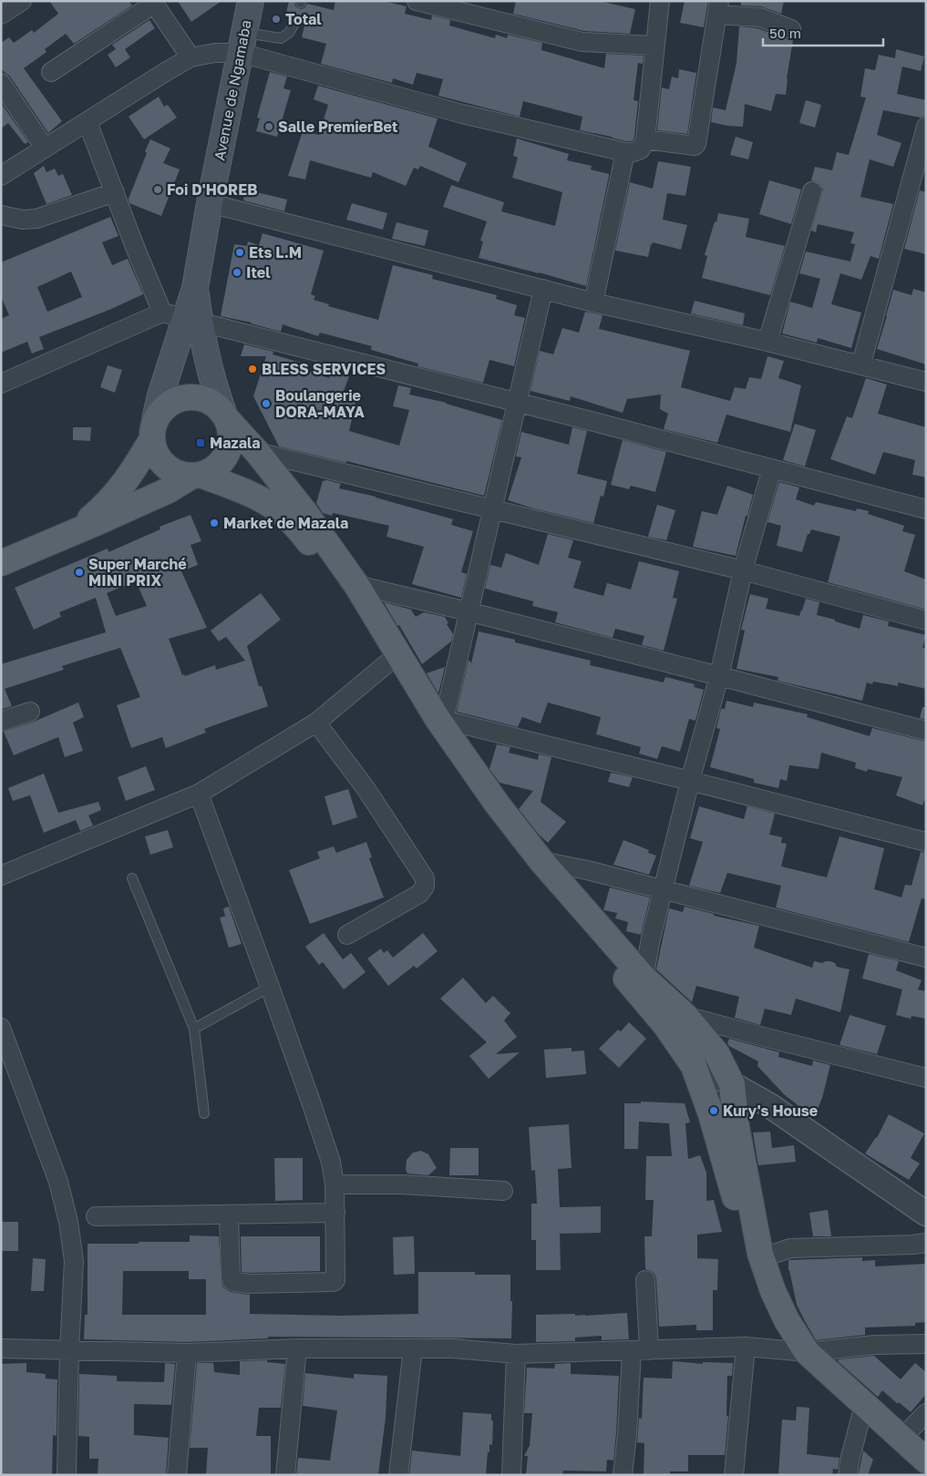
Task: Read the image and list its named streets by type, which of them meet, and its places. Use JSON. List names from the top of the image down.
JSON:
{
  "streets": {
    "main road": ["Avenue de Ngamaba"]
  },
  "places": {
    "other": [
      "Total",
      "Salle PremierBet",
      "Foi D'HOREB",
      "Ets L.M",
      "Itel",
      "BLESS SERVICES",
      "Boulangerie DORA-MAYA",
      "Market de Mazala",
      "Super Marché MINI PRIX",
      "Kury's House"
    ],
    "transit": ["Mazala"]
  },
  "scale_bar": "50 m"
}
